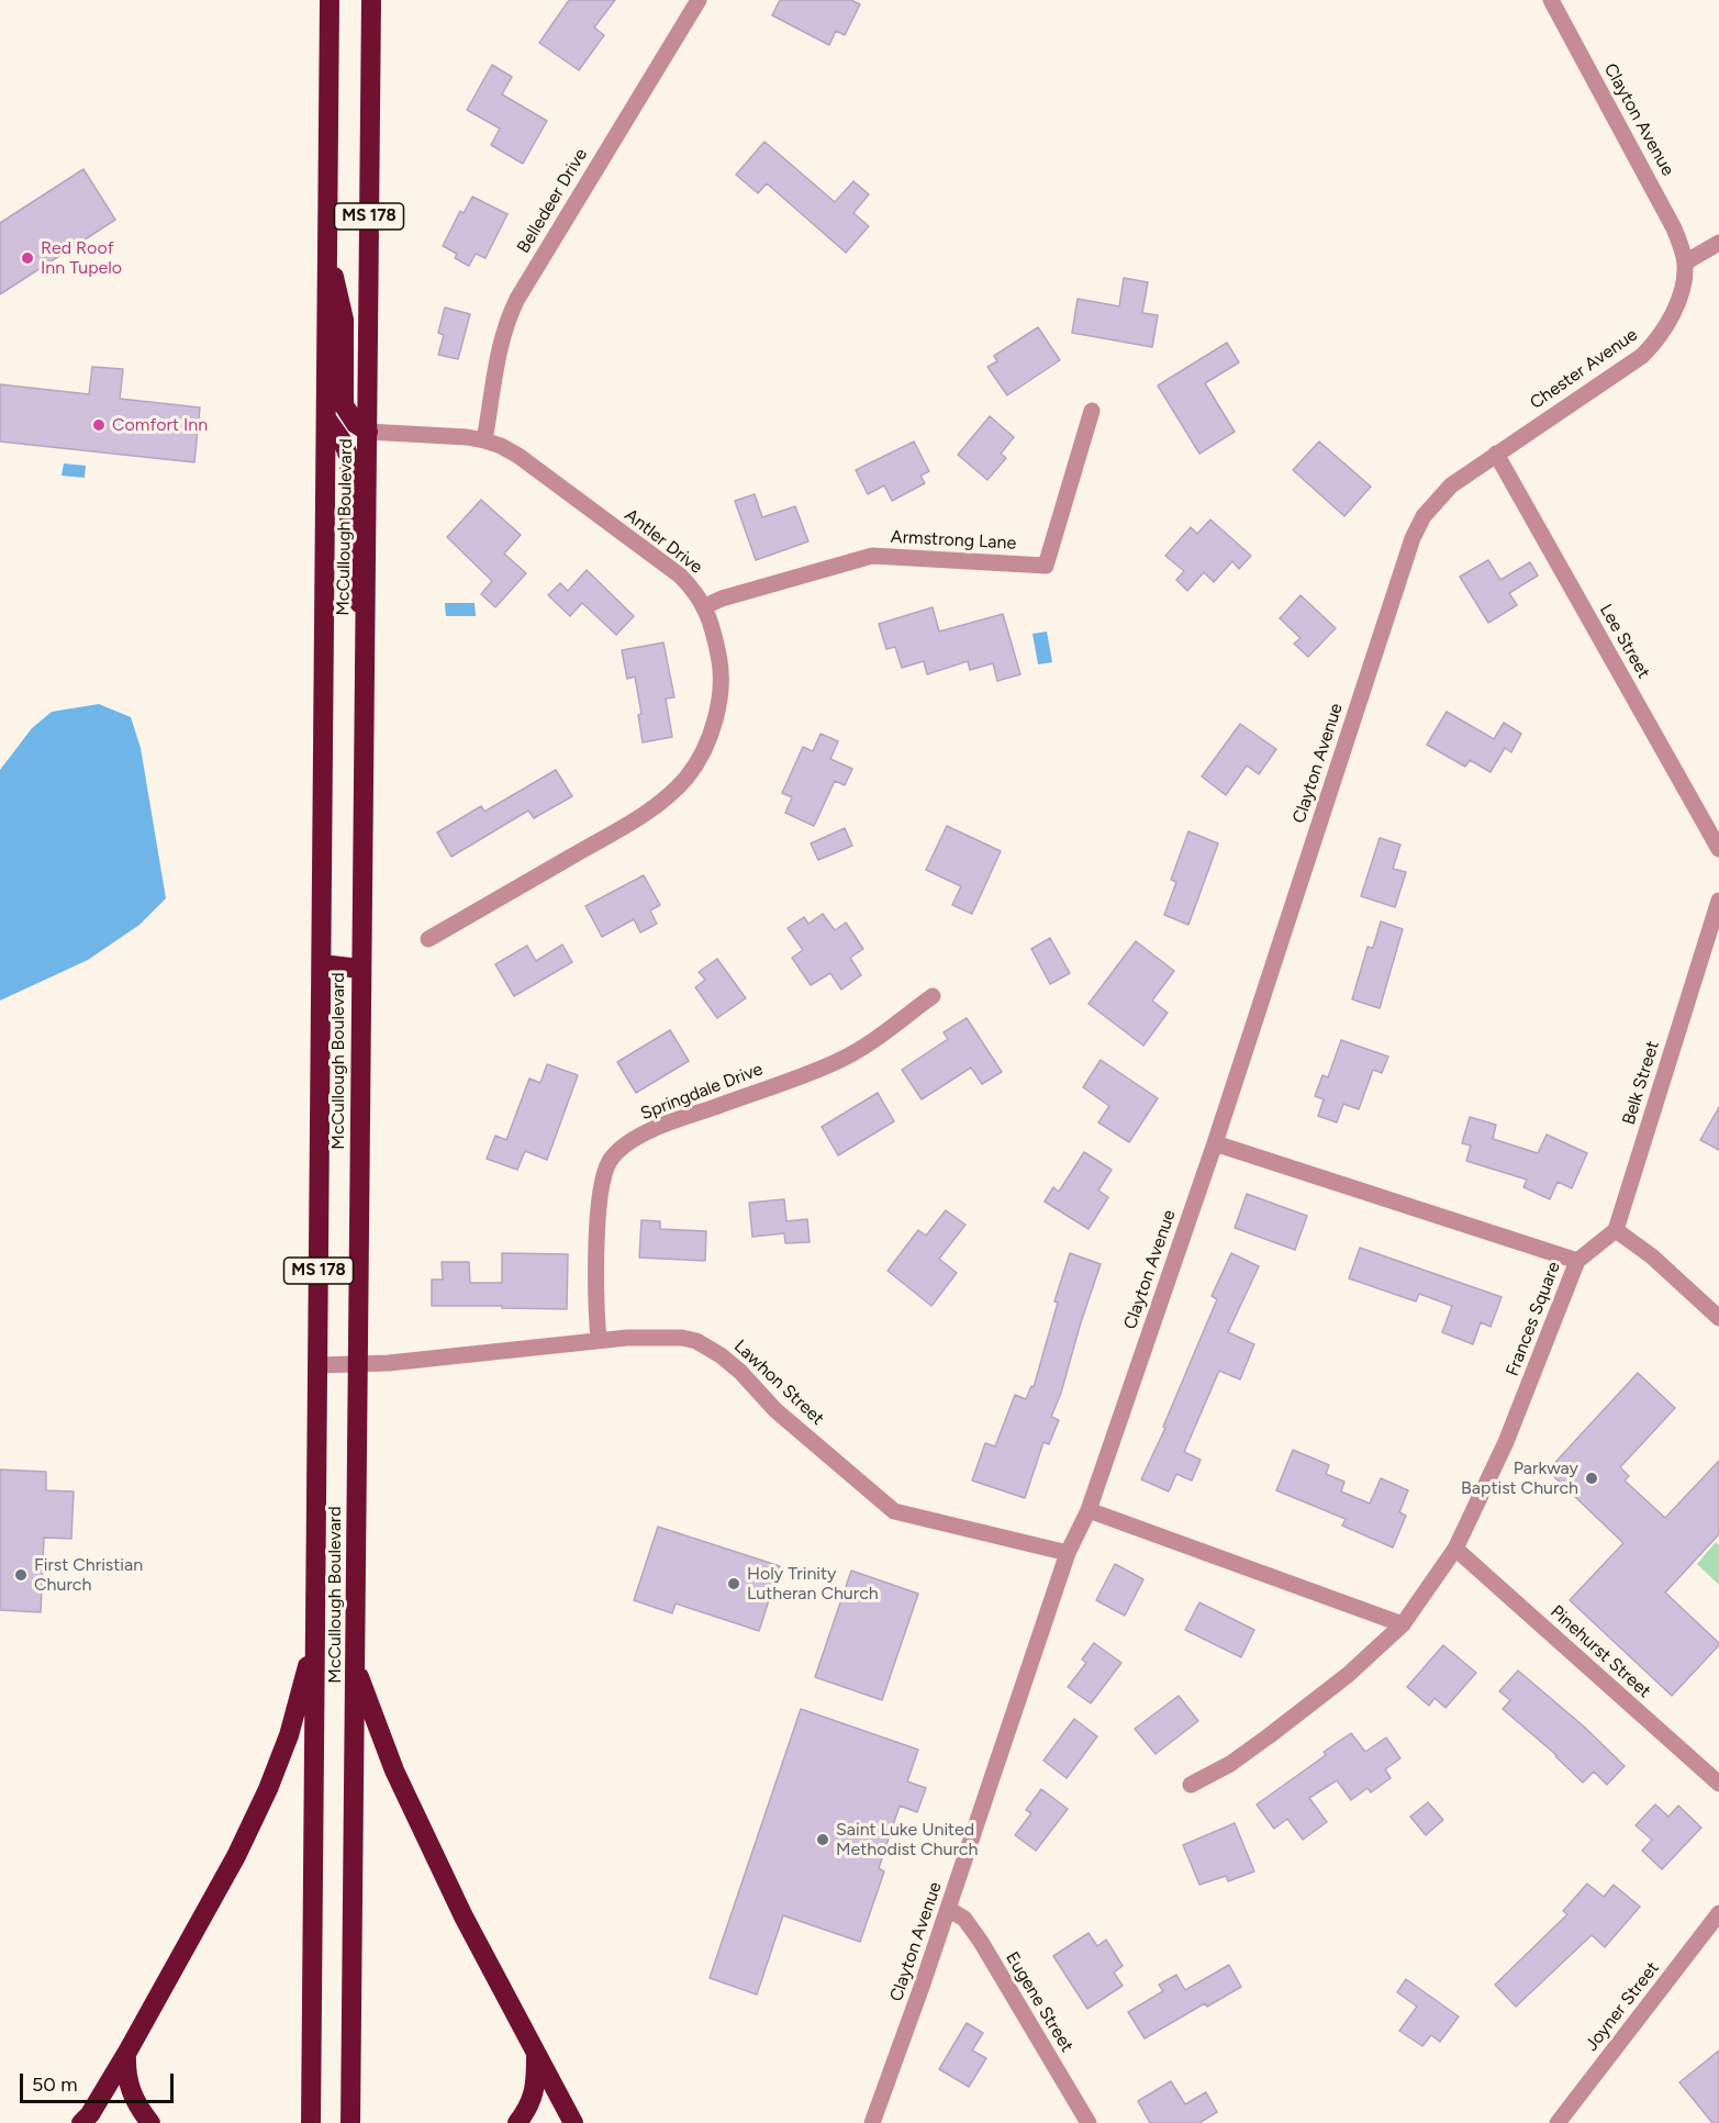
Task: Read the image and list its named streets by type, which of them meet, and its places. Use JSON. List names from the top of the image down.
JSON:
{
  "streets": {
    "highway": ["MS 178", "McCullough Boulevard"],
    "street": [
      "Clayton Avenue",
      "Belledeer Drive",
      "Chester Avenue",
      "Armstrong Lane",
      "Antler Drive",
      "Lee Street",
      "Belk Street",
      "Springdale Drive",
      "Frances Square",
      "Lawhon Street",
      "Pinehurst Street",
      "Eugene Street",
      "Joyner Street"
    ]
  },
  "crossings": [
    ["Clayton Avenue", "Chester Avenue"],
    ["Clayton Avenue", "Lee Street"],
    ["Clayton Avenue", "Frances Square"],
    ["Clayton Avenue", "Lawhon Street"],
    ["Clayton Avenue", "Eugene Street"],
    ["Belledeer Drive", "Antler Drive"],
    ["Chester Avenue", "Lee Street"],
    ["McCullough Boulevard", "Antler Drive"],
    ["McCullough Boulevard", "Lawhon Street"],
    ["Armstrong Lane", "Antler Drive"],
    ["Springdale Drive", "Lawhon Street"],
    ["Frances Square", "Pinehurst Street"]
  ],
  "places": [
    "Red Roof Inn Tupelo",
    "Comfort Inn",
    "Parkway Baptist Church",
    "First Christian Church",
    "Holy Trinity Lutheran Church",
    "Saint Luke United Methodist Church"
  ],
  "scale_bar": "50 m"
}
